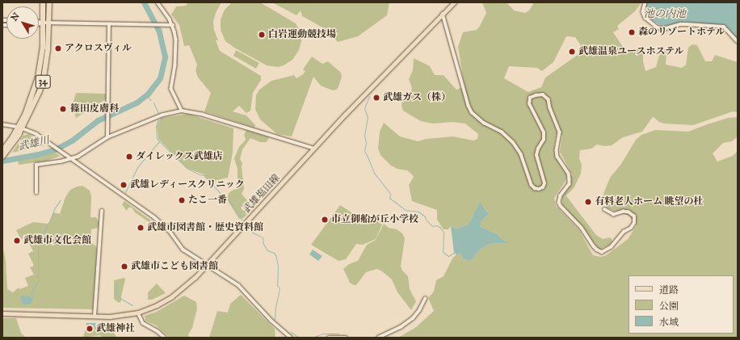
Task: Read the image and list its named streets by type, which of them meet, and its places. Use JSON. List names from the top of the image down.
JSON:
{
  "streets": {
    "highway": ["34"],
    "main road": ["武雄塩田線"]
  },
  "water": ["池の内池", "武雄川"],
  "places": [
    "森のリゾートホテル",
    "白岩運動競技場",
    "アクロスヴィル",
    "武雄温泉ユースホステル",
    "武雄ガス（株）",
    "篠田皮膚科",
    "ダイレックス武雄店",
    "武雄レディースクリニック",
    "たこ一番",
    "有料老人ホーム 眺望の杜",
    "市立御船が丘小学校",
    "武雄市図書館・歴史資料館",
    "武雄市文化会館",
    "武雄市こども図書館",
    "武雄神社"
  ],
  "legend": ["道路", "公園", "水域"],
  "north": "top left"
}
